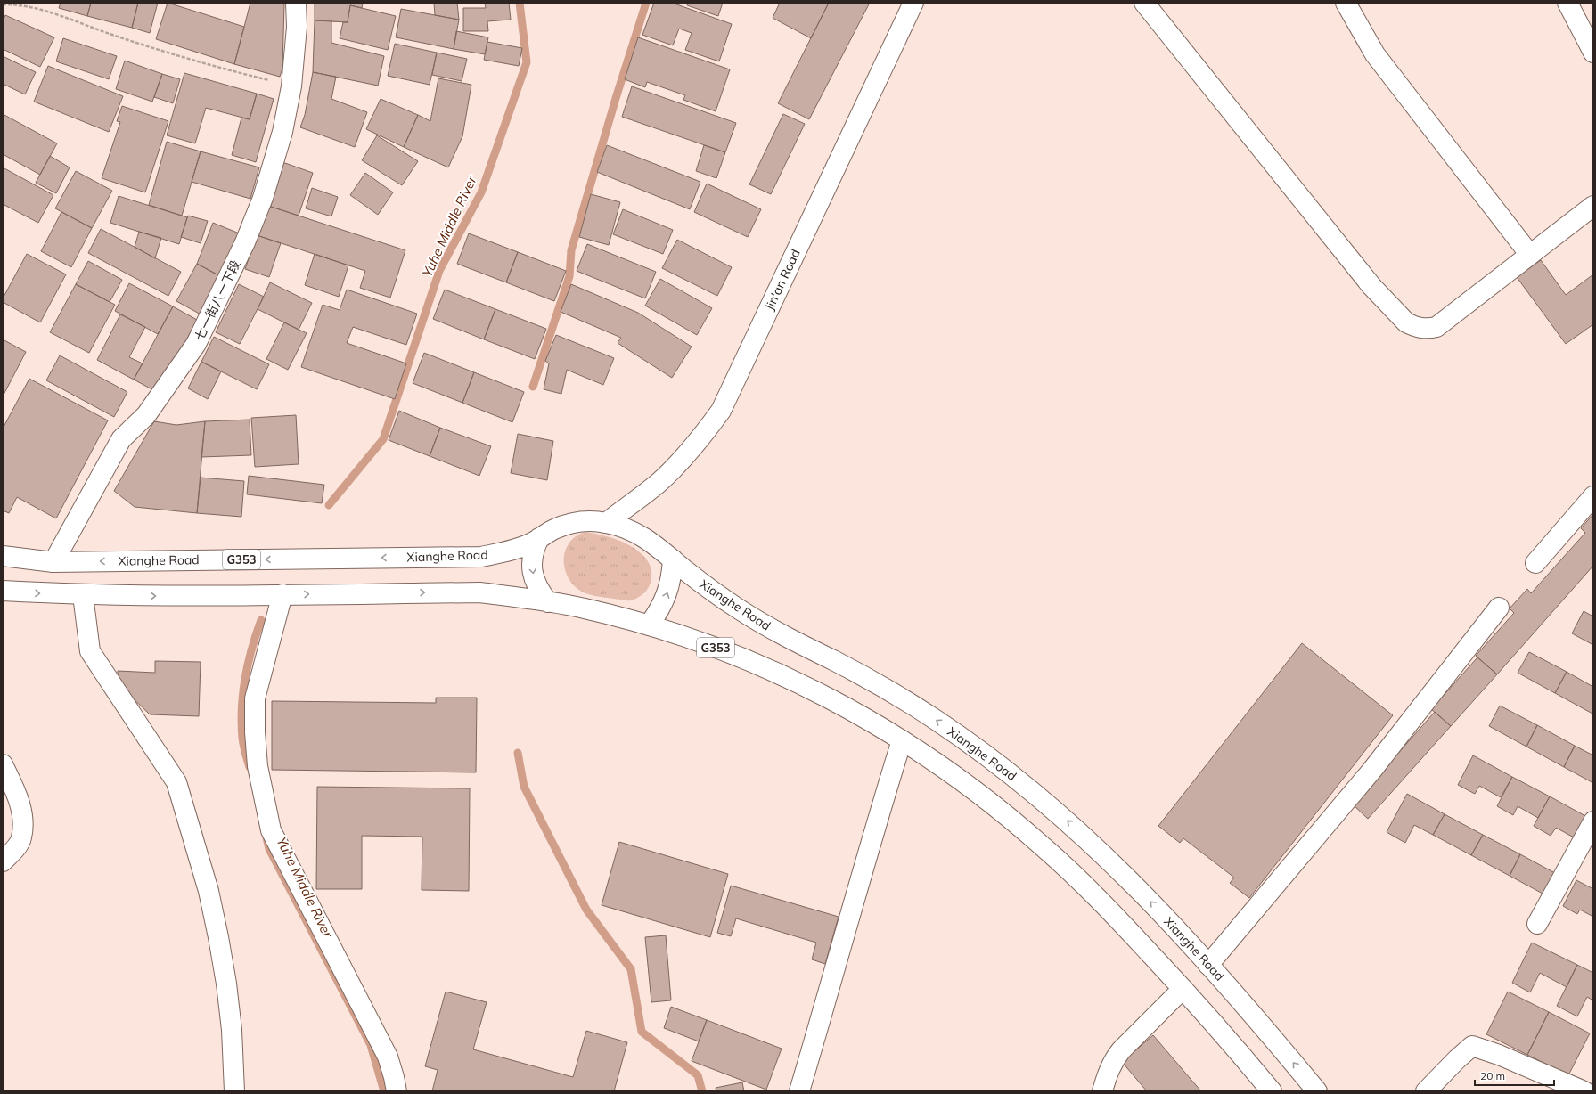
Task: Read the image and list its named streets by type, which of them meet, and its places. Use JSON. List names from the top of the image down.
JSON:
{
  "streets": {
    "main road": [
      "Jin'an Road",
      "七一街八一下段",
      "Xianghe Road",
      "G353"
    ]
  },
  "crossings": [
    ["Jin'an Road", "Xianghe Road"],
    ["Jin'an Road", "G353"],
    ["七一街八一下段", "Xianghe Road"],
    ["Xianghe Road", "G353"]
  ],
  "water": ["Yuhe Middle River"],
  "scale_bar": "20 m"
}
